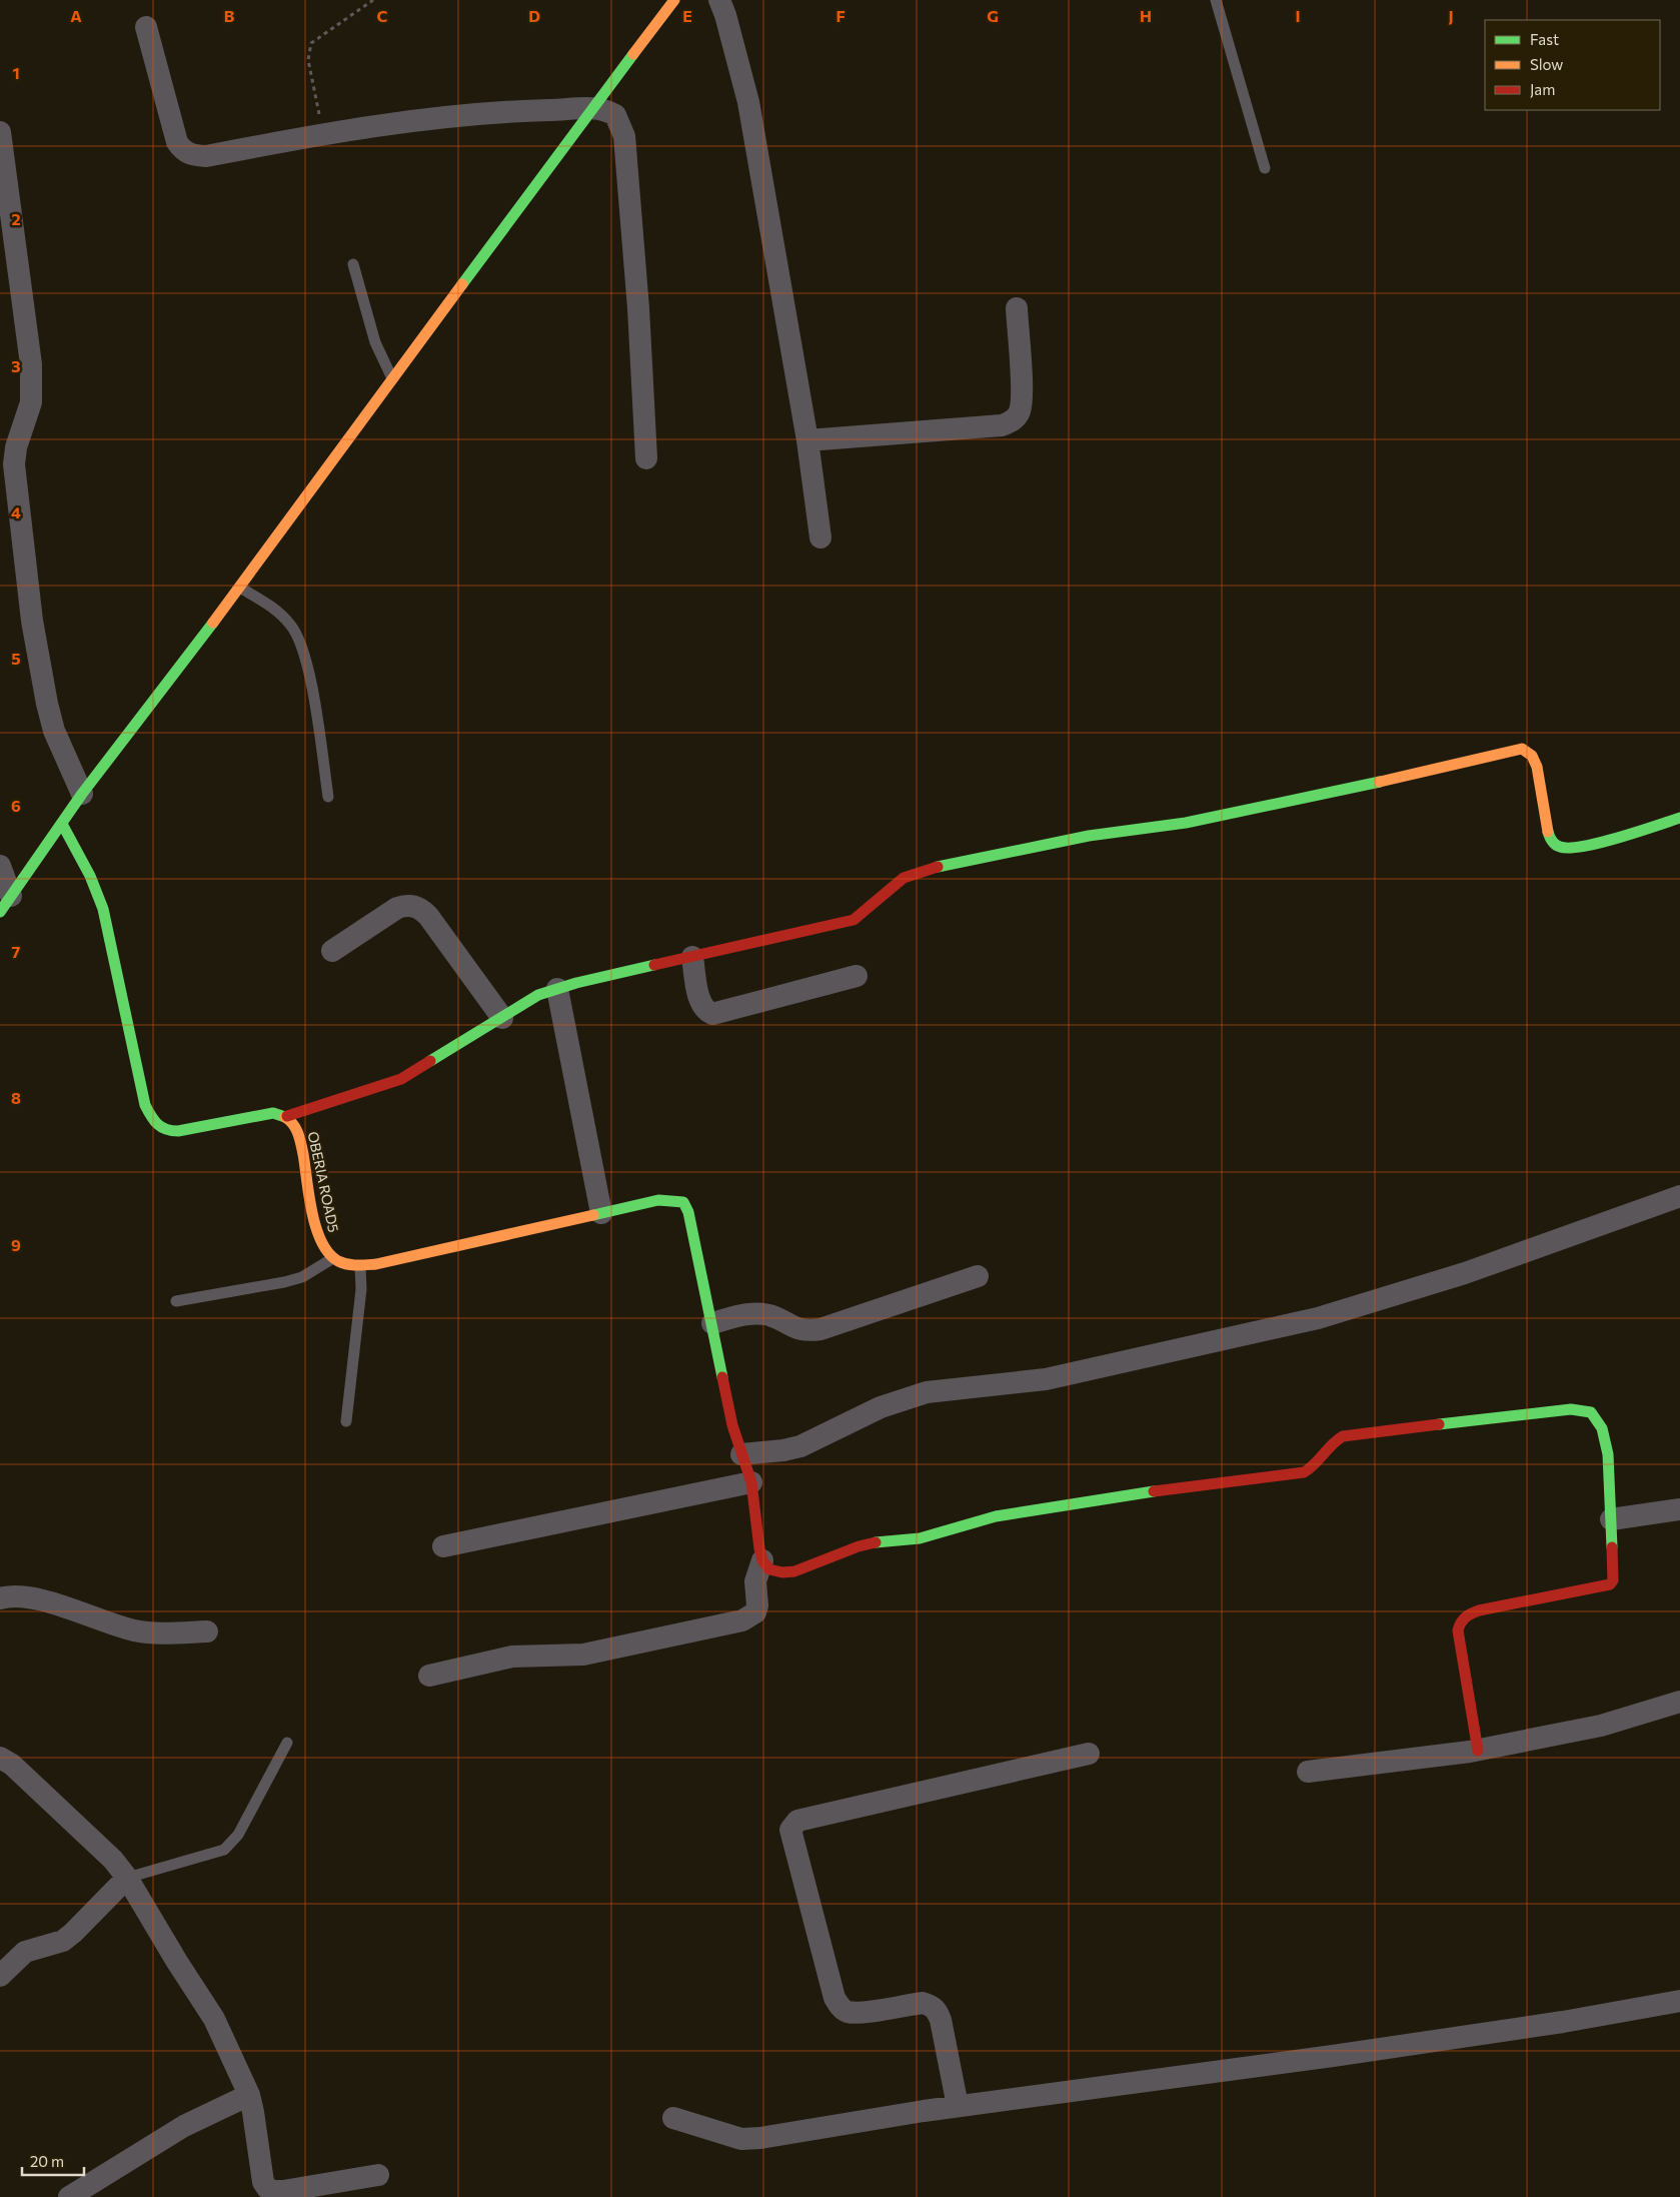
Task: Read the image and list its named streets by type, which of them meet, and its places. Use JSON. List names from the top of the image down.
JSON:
{
  "streets": {
    "street": ["OBERIA ROAD5"]
  },
  "legend": ["Fast", "Slow", "Jam"],
  "scale_bar": "20 m",
  "grid": {
    "columns": [
      "A",
      "B",
      "C",
      "D",
      "E",
      "F",
      "G",
      "H",
      "I",
      "J"
    ],
    "rows": [
      "1",
      "2",
      "3",
      "4",
      "5",
      "6",
      "7",
      "8",
      "9"
    ]
  }
}
